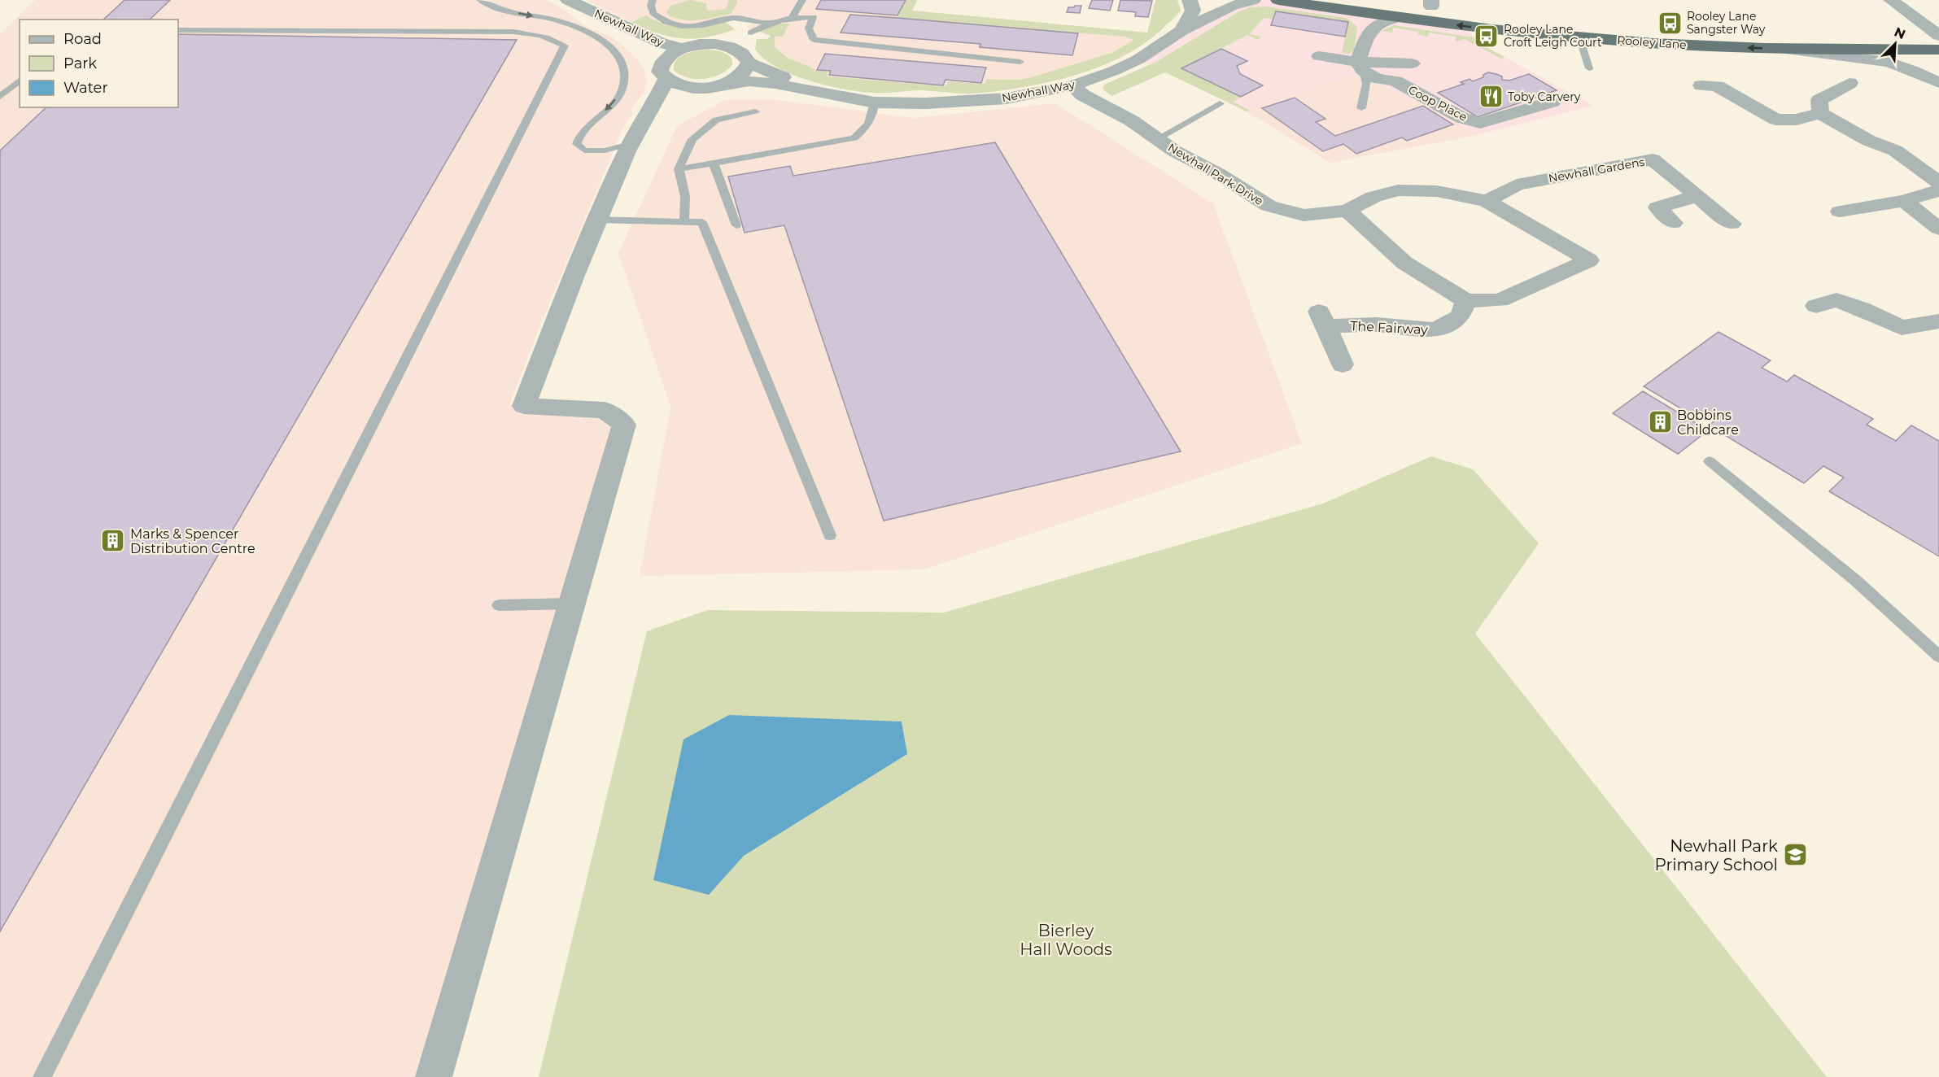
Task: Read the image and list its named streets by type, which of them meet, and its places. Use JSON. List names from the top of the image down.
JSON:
{
  "streets": {
    "highway": ["Rooley Lane"],
    "street": [
      "Newhall Way",
      "Coop Place",
      "Newhall Gardens",
      "Newhall Park Drive",
      "The Fairway"
    ]
  },
  "crossings": [
    ["Newhall Way", "Newhall Park Drive"],
    ["Newhall Gardens", "Newhall Park Drive"],
    ["Newhall Park Drive", "The Fairway"]
  ],
  "parks": ["Bierley Hall Woods"],
  "places": {
    "bus stop": ["Rooley Lane Sangster Way", "Rooley Lane Croft Leigh Court"],
    "restaurant": ["Toby Carvery"],
    "building": ["Bobbins Childcare", "Marks & Spencer Distribution Centre"],
    "school or university": ["Newhall Park Primary School"]
  },
  "legend": ["Road", "Park", "Water"],
  "north": "top right"
}
